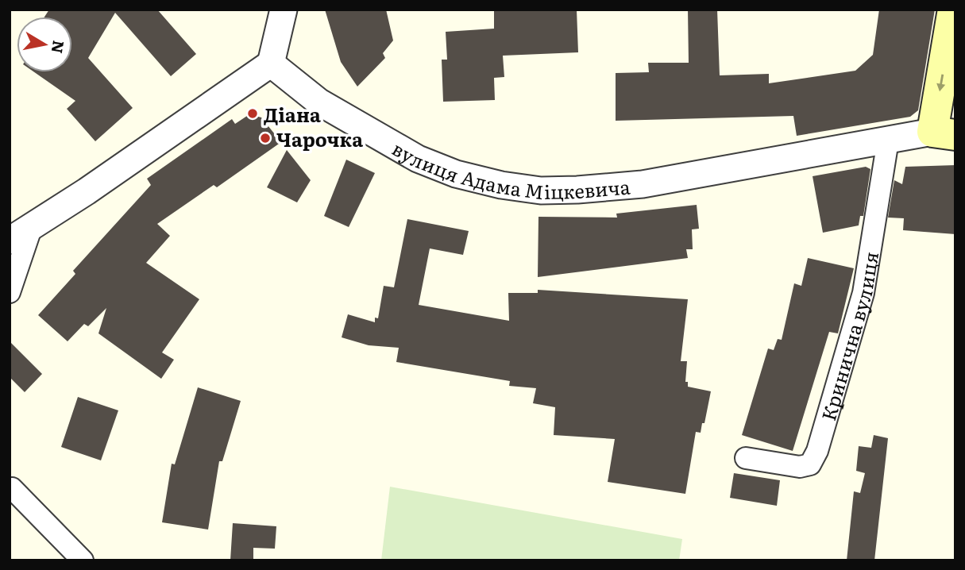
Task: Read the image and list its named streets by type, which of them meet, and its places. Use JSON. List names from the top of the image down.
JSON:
{
  "streets": {
    "street": ["вулиця Адама Міцкевича", "Кринична вулиця"]
  },
  "crossings": [
    ["вулиця Адама Міцкевича", "Кринична вулиця"]
  ],
  "places": ["Діана", "Чарочка"],
  "north": "right"
}
